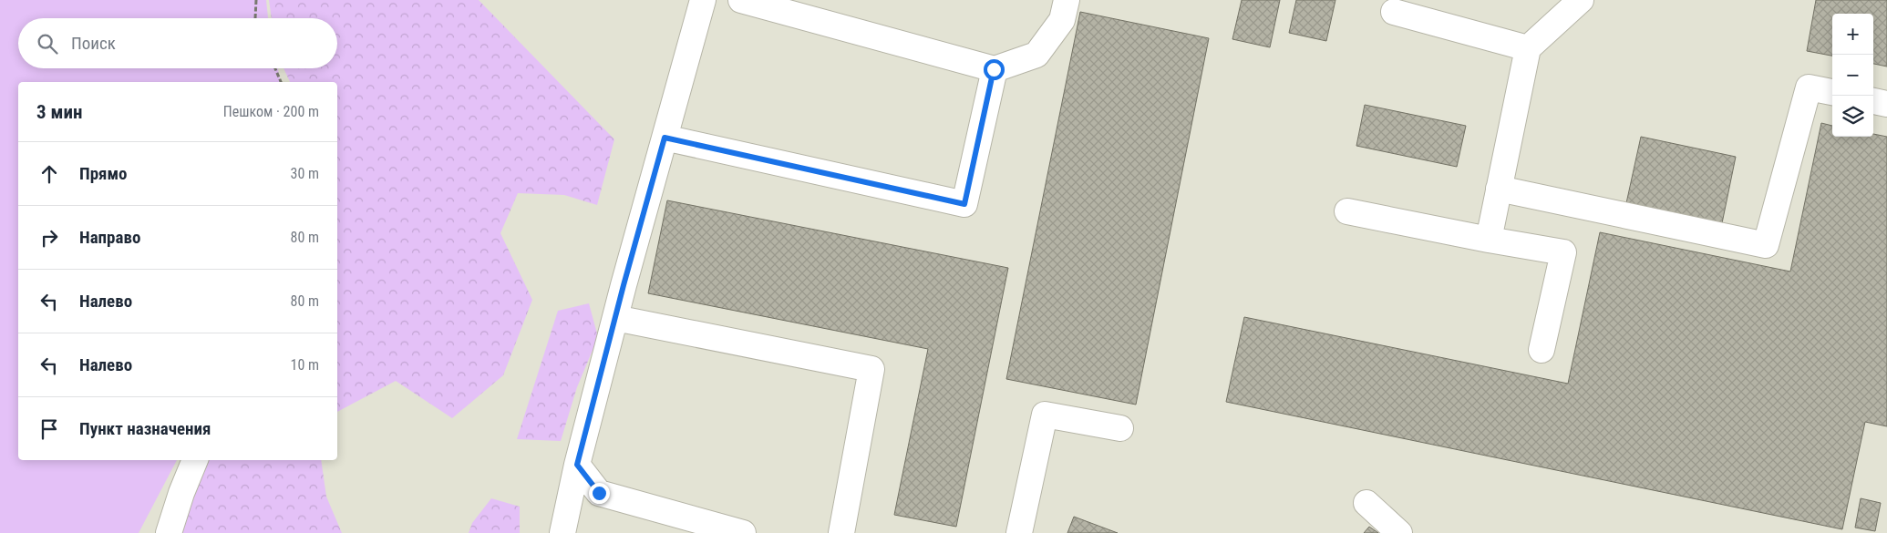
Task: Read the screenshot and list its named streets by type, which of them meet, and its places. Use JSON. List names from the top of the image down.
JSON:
{
  "page": {
    "map_buttons": ["+", "−"],
    "search": "Поиск",
    "heading": ["3 мин", "Пешком · 200 m"],
    "list": [
      ["Прямо", "30 m"],
      ["Направо", "80 m"],
      ["Налево", "80 m"],
      ["Налево", "10 m"],
      "Пункт назначения"
    ]
  }
}
